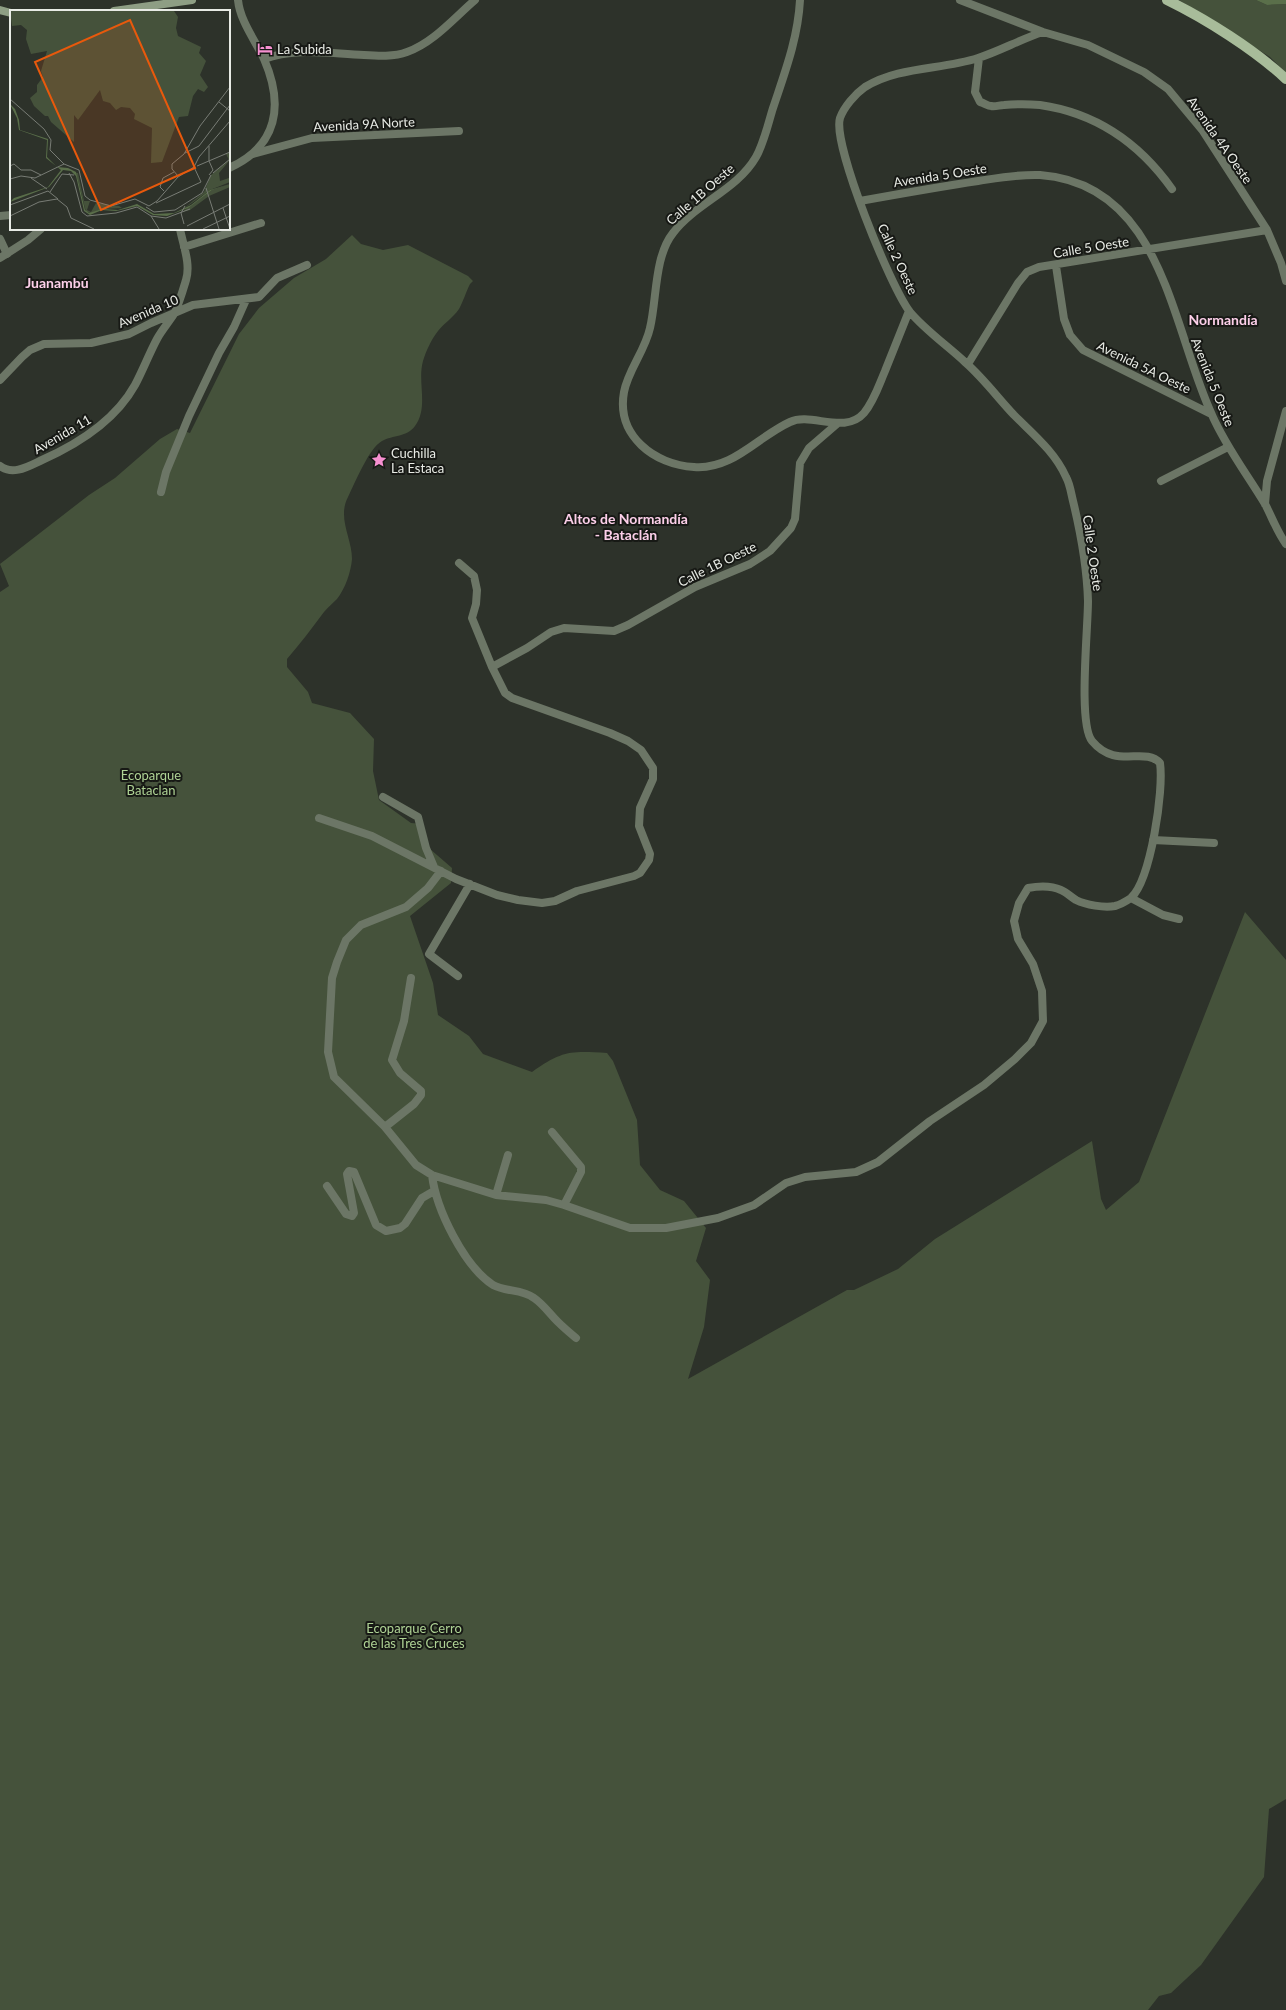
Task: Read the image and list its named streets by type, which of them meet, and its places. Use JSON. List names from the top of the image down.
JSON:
{
  "streets": {
    "street": [
      "Avenida 9A Norte",
      "Avenida 4A Oeste",
      "Avenida 5 Oeste",
      "Calle 1B Oeste",
      "Calle 5 Oeste",
      "Calle 2 Oeste",
      "Avenida 10",
      "Avenida 5A Oeste",
      "Avenida 11"
    ]
  },
  "crossings": [
    ["Avenida 4A Oeste", "Calle 5 Oeste"],
    ["Avenida 4A Oeste", "Calle 2 Oeste"],
    ["Avenida 5 Oeste", "Calle 5 Oeste"],
    ["Avenida 5 Oeste", "Calle 2 Oeste"],
    ["Avenida 5 Oeste", "Avenida 5A Oeste"],
    ["Calle 5 Oeste", "Calle 2 Oeste"],
    ["Calle 5 Oeste", "Avenida 5A Oeste"],
    ["Avenida 10", "Avenida 11"]
  ],
  "districts": ["Juanambú", "Normandía", "Altos de Normandía - Bataclán"],
  "parks": ["Ecoparque Bataclan", "Ecoparque Cerro de las Tres Cruces"],
  "places": {
    "hotel": ["La Subida"],
    "place": ["Cuchilla La Estaca"]
  }
}
